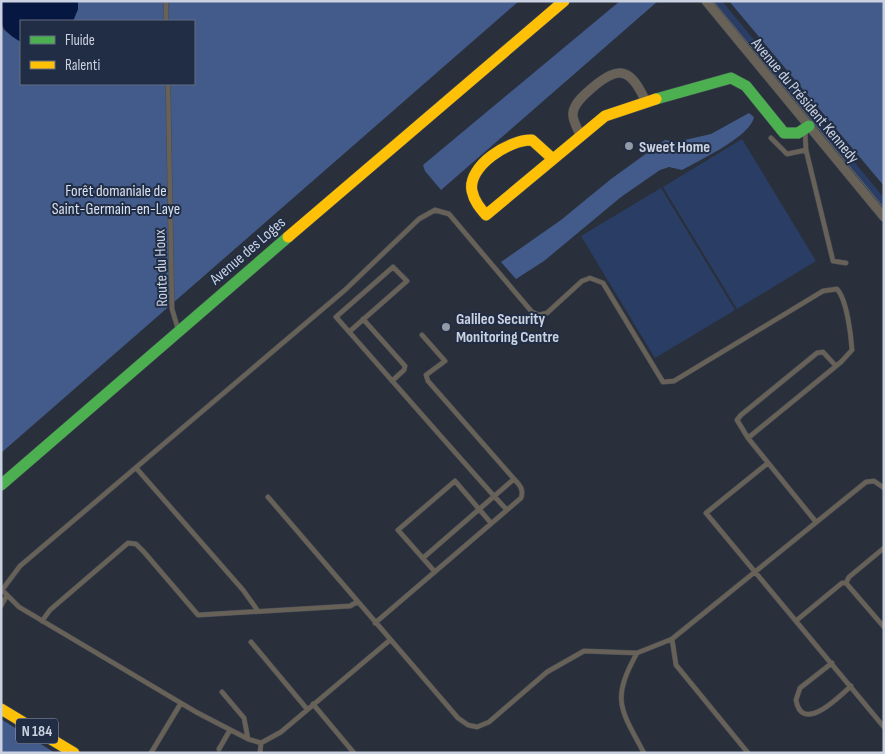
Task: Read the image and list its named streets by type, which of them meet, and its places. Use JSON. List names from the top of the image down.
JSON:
{
  "streets": {
    "main road": ["Avenue des Loges", "N 184"],
    "street": ["Avenue du Président Kennedy"],
    "lane": ["Route du Houx"]
  },
  "crossings": [
    ["Avenue des Loges", "Route du Houx"]
  ],
  "parks": ["Forêt domaniale de Saint-Germain-en-Laye"],
  "places": ["Sweet Home", "Galileo Security Monitoring Centre"],
  "legend": ["Fluide", "Ralenti"]
}
